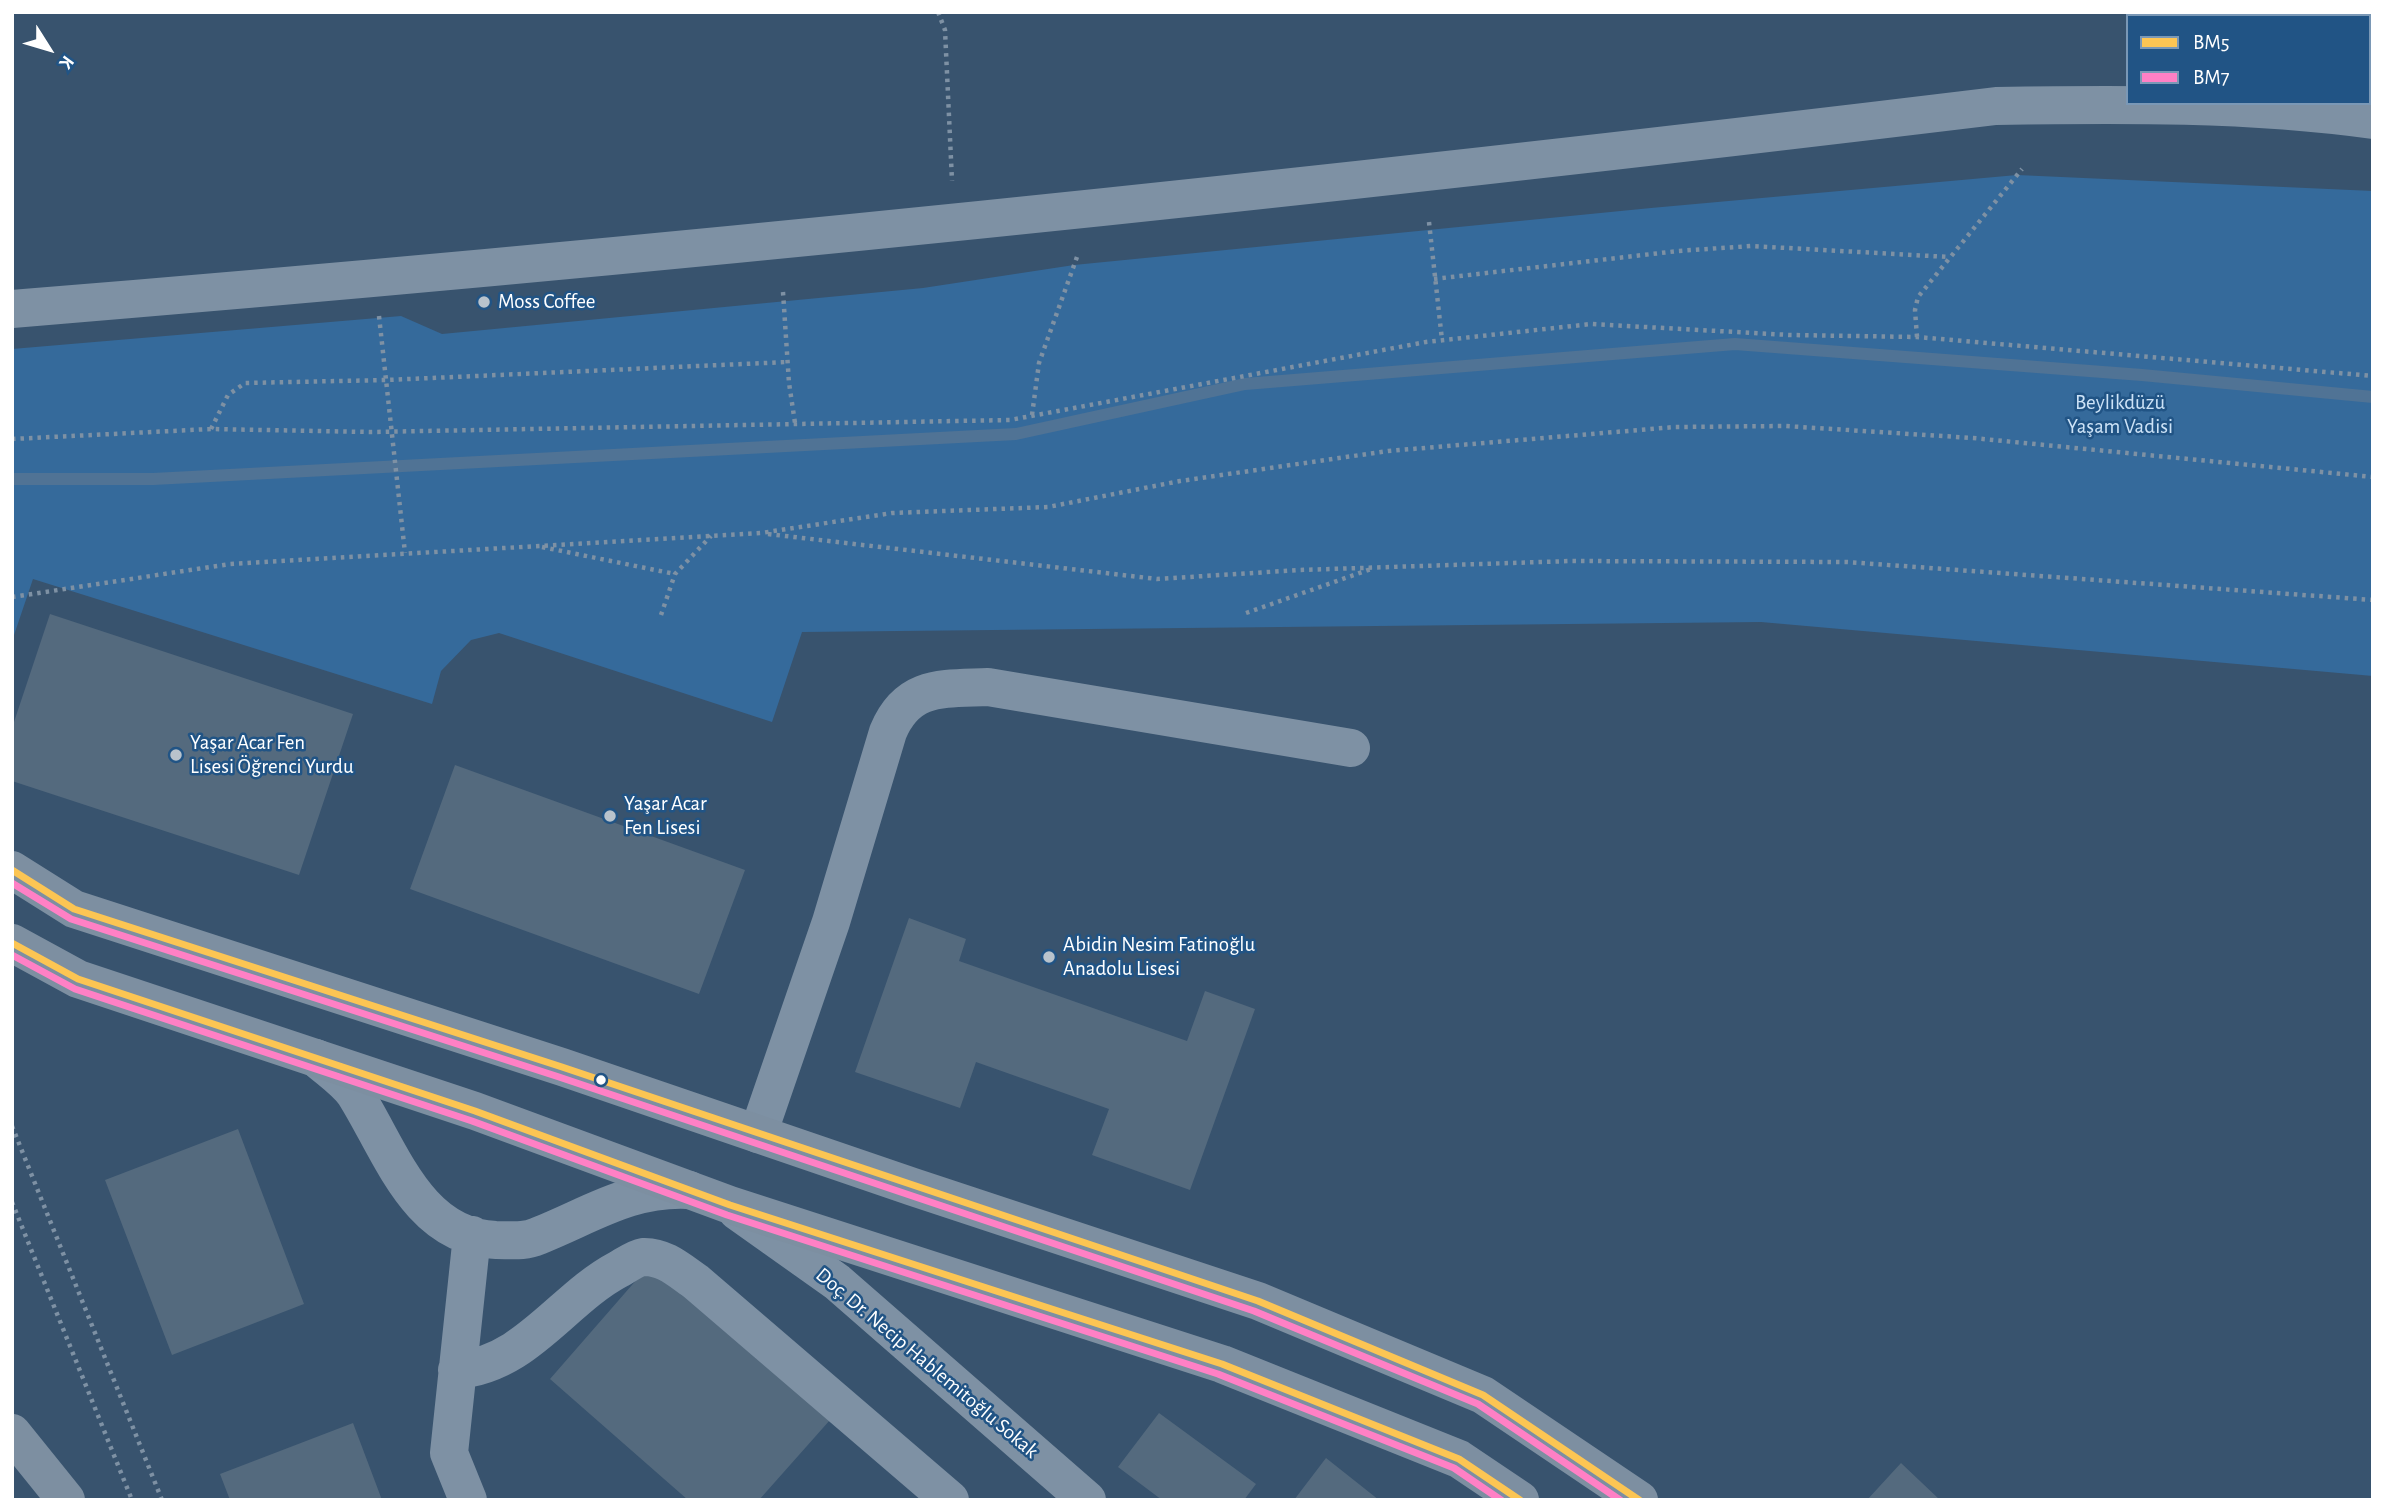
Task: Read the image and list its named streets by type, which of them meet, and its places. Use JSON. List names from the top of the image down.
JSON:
{
  "streets": {
    "street": ["Doç. Dr. Necip Hablemitoğlu Sokak"]
  },
  "parks": ["Beylikdüzü Yaşam Vadisi"],
  "places": [
    "Moss Coffee",
    "Yaşar Acar Fen Lisesi Öğrenci Yurdu",
    "Yaşar Acar Fen Lisesi",
    "Abidin Nesim Fatinoğlu Anadolu Lisesi"
  ],
  "lines": ["transit line BM5", "transit line BM7"],
  "legend": ["BM5", "BM7"],
  "north": "bottom right"
}
